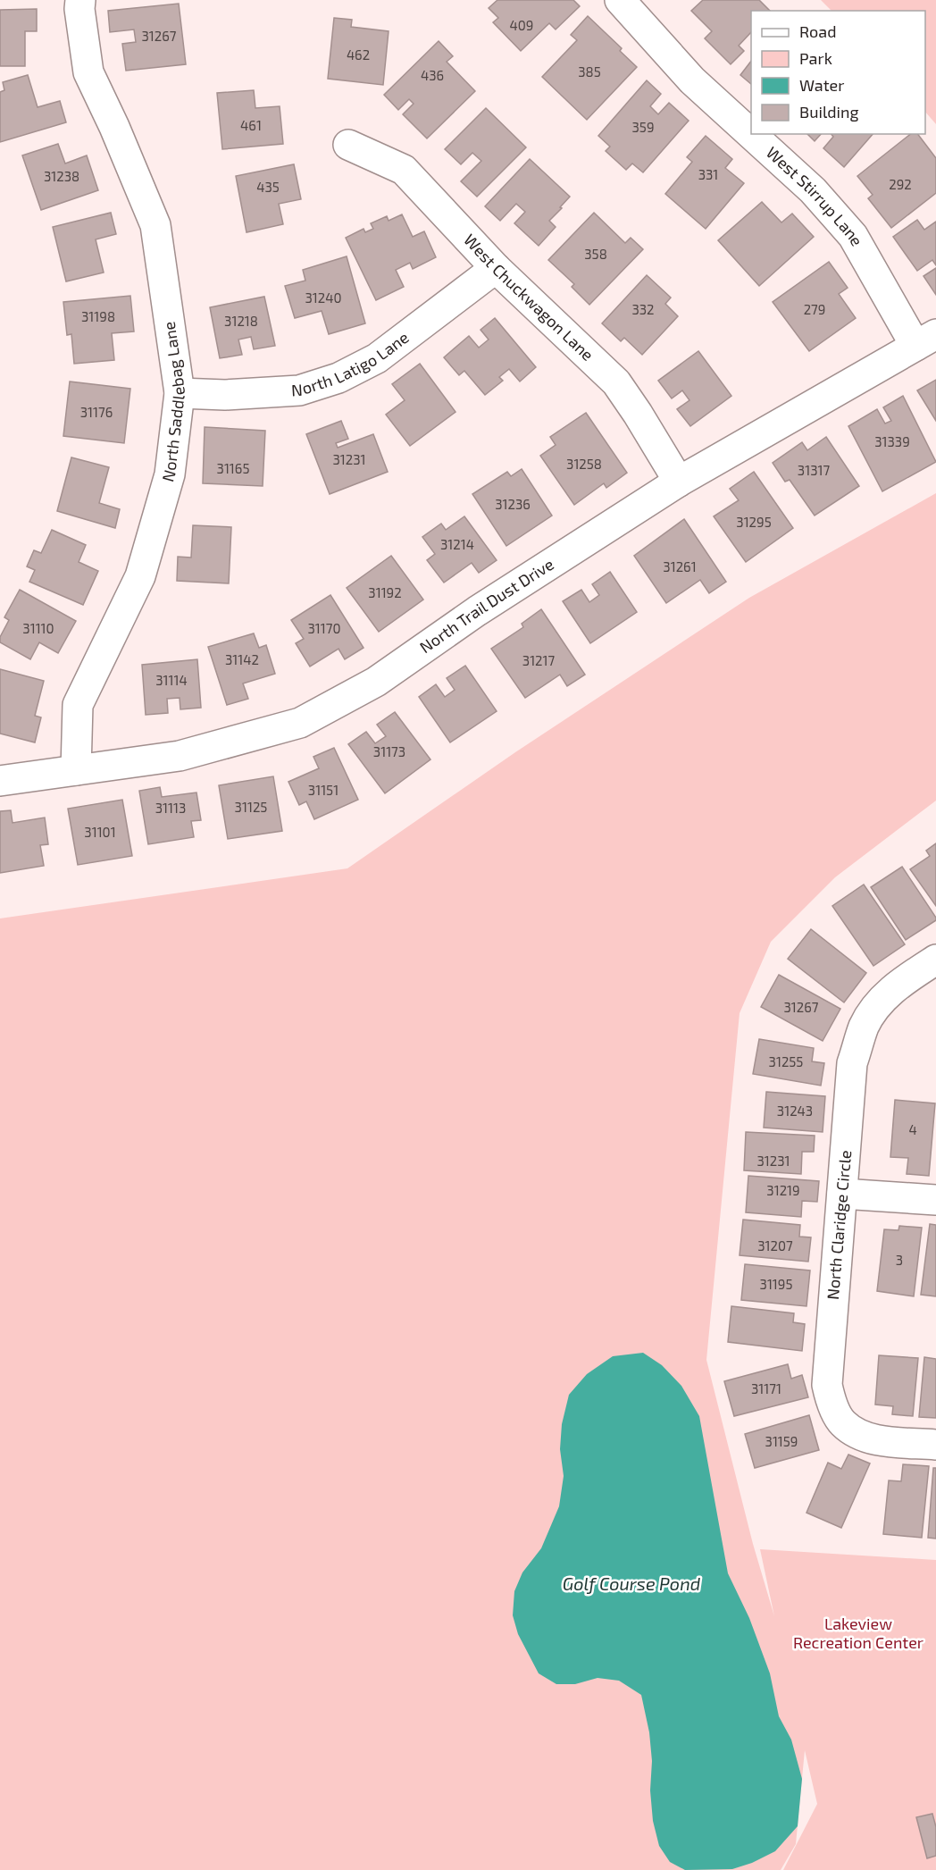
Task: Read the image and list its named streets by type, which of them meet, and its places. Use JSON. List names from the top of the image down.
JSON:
{
  "streets": {
    "street": [
      "West Stirrup Lane",
      "West Chuckwagon Lane",
      "North Latigo Lane",
      "North Saddlebag Lane",
      "North Trail Dust Drive",
      "North Claridge Circle"
    ]
  },
  "crossings": [
    ["West Stirrup Lane", "North Trail Dust Drive"],
    ["West Chuckwagon Lane", "North Latigo Lane"],
    ["West Chuckwagon Lane", "North Trail Dust Drive"],
    ["North Latigo Lane", "North Saddlebag Lane"],
    ["North Saddlebag Lane", "North Trail Dust Drive"]
  ],
  "water": ["Golf Course Pond"],
  "parks": ["Lakeview Recreation Center"],
  "house_numbers": [
    "409",
    "31267",
    "462",
    "385",
    "436",
    "461",
    "359",
    "331",
    "31238",
    "292",
    "435",
    "358",
    "31240",
    "332",
    "279",
    "31198",
    "31218",
    "31176",
    "31339",
    "31231",
    "31258",
    "31165",
    "31317",
    "31236",
    "31295",
    "31214",
    "31261",
    "31192",
    "31110",
    "31170",
    "31142",
    "31217",
    "31114",
    "31173",
    "31151",
    "31125",
    "31113",
    "31101",
    "31267",
    "31255",
    "31243",
    "4",
    "31231",
    "31219",
    "31207",
    "3",
    "31195",
    "31171",
    "31159"
  ],
  "legend": [
    "Road",
    "Park",
    "Water",
    "Building"
  ]
}
